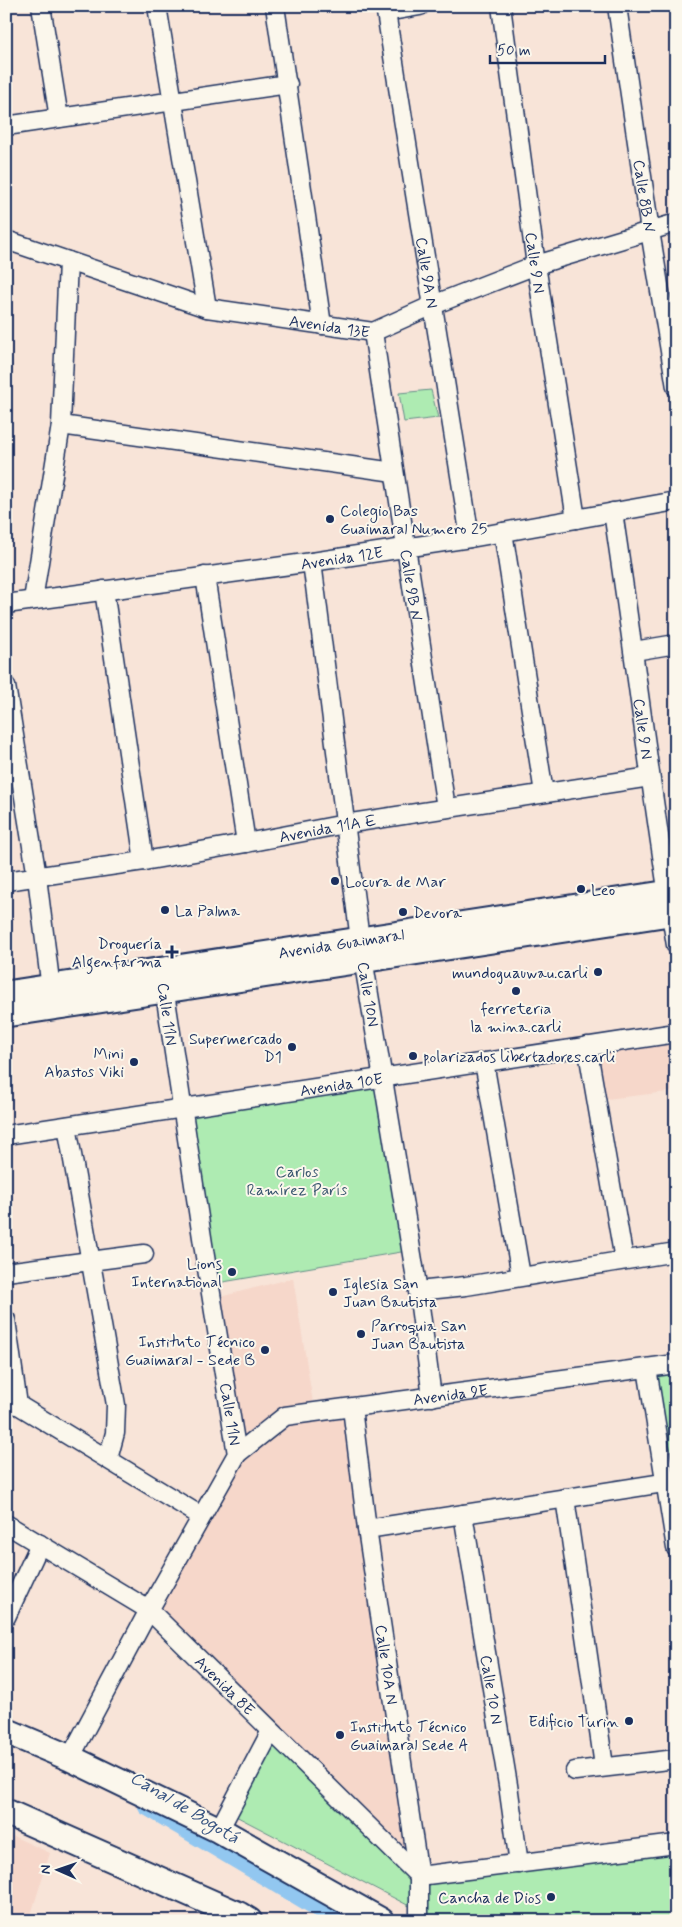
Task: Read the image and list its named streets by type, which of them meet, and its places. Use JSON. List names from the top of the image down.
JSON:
{
  "streets": {
    "street": [
      "Calle 8B N",
      "Calle 9 N",
      "Calle 9A N",
      "Avenida 13E",
      "Avenida 12E",
      "Calle 9B N",
      "Avenida 11A E",
      "Avenida Guaimaral",
      "Calle 10N",
      "Calle 11N",
      "Avenida 10E",
      "Avenida 9E",
      "Calle 10A N",
      "Avenida 8E",
      "Calle 10 N"
    ]
  },
  "crossings": [
    ["Calle 8B N", "Avenida 13E"],
    ["Calle 9 N", "Avenida 13E"],
    ["Calle 9 N", "Avenida 12E"],
    ["Calle 9 N", "Avenida 11A E"],
    ["Calle 9 N", "Avenida Guaimaral"],
    ["Calle 9A N", "Avenida 13E"],
    ["Calle 9A N", "Avenida 12E"],
    ["Avenida 13E", "Calle 9B N"],
    ["Avenida 12E", "Calle 9B N"],
    ["Avenida 12E", "Calle 10N"],
    ["Calle 9B N", "Avenida 11A E"],
    ["Avenida 11A E", "Calle 10N"],
    ["Avenida Guaimaral", "Calle 10N"],
    ["Avenida Guaimaral", "Calle 11N"],
    ["Calle 10N", "Avenida 10E"],
    ["Calle 10N", "Avenida 9E"],
    ["Calle 11N", "Avenida 10E"],
    ["Calle 11N", "Avenida 9E"],
    ["Calle 11N", "Avenida 8E"],
    ["Avenida 9E", "Calle 10A N"],
    ["Calle 10A N", "Avenida 8E"]
  ],
  "water": ["Canal de Bogotá"],
  "parks": ["Carlos Ramírez París"],
  "places": {
    "other": [
      "Colegio Bas Guaimaral Numero 25",
      "Locura de Mar",
      "Leo",
      "La Palma",
      "Devora",
      "mundoguauwau.carli",
      "ferreteria la mina.carli",
      "Supermercado D1",
      "polarizados libertadores.carli",
      "Mini Abastos Viki",
      "Lions International",
      "Iglesia San Juan Bautista",
      "Parroquia San Juan Bautista",
      "Instituto Técnico Guaimaral - Sede B",
      "Edificio Turin",
      "Instituto Técnico Guaimaral Sede A",
      "Cancha de Dios"
    ],
    "health": ["Droguería Algenfarma"]
  },
  "scale_bar": "50 m",
  "north": "left"
}
